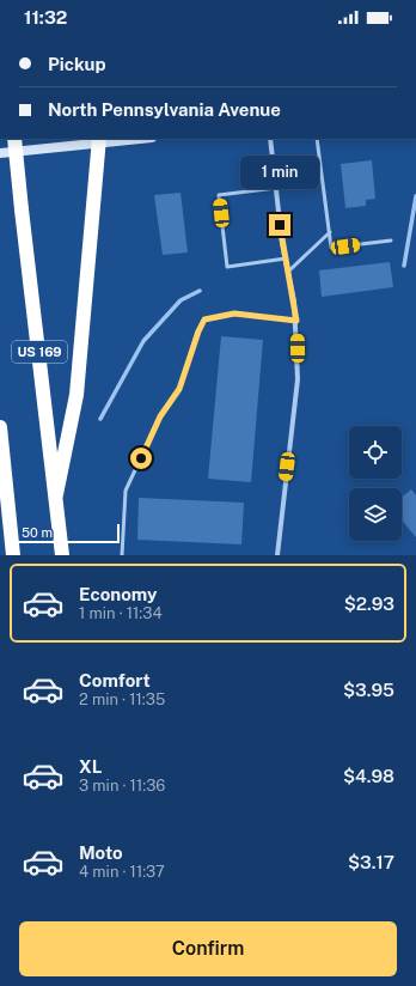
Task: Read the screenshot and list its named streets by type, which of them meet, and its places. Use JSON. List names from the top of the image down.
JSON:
{
  "streets": {
    "highway": ["US 169"]
  },
  "scale_bar": "50 m",
  "page": {
    "status": "11:32",
    "banner": ["Pickup", "North Pennsylvania Avenue"],
    "bubble": "1 min",
    "scale": "50 m",
    "list": [
      {
        "name": "Economy",
        "note": "1 min · 11:34",
        "value": "$2.93"
      },
      {
        "name": "Comfort",
        "note": "2 min · 11:35",
        "value": "$3.95"
      },
      {
        "name": "XL",
        "note": "3 min · 11:36",
        "value": "$4.98"
      },
      {
        "name": "Moto",
        "note": "4 min · 11:37",
        "value": "$3.17"
      }
    ],
    "buttons": "Confirm"
  }
}
